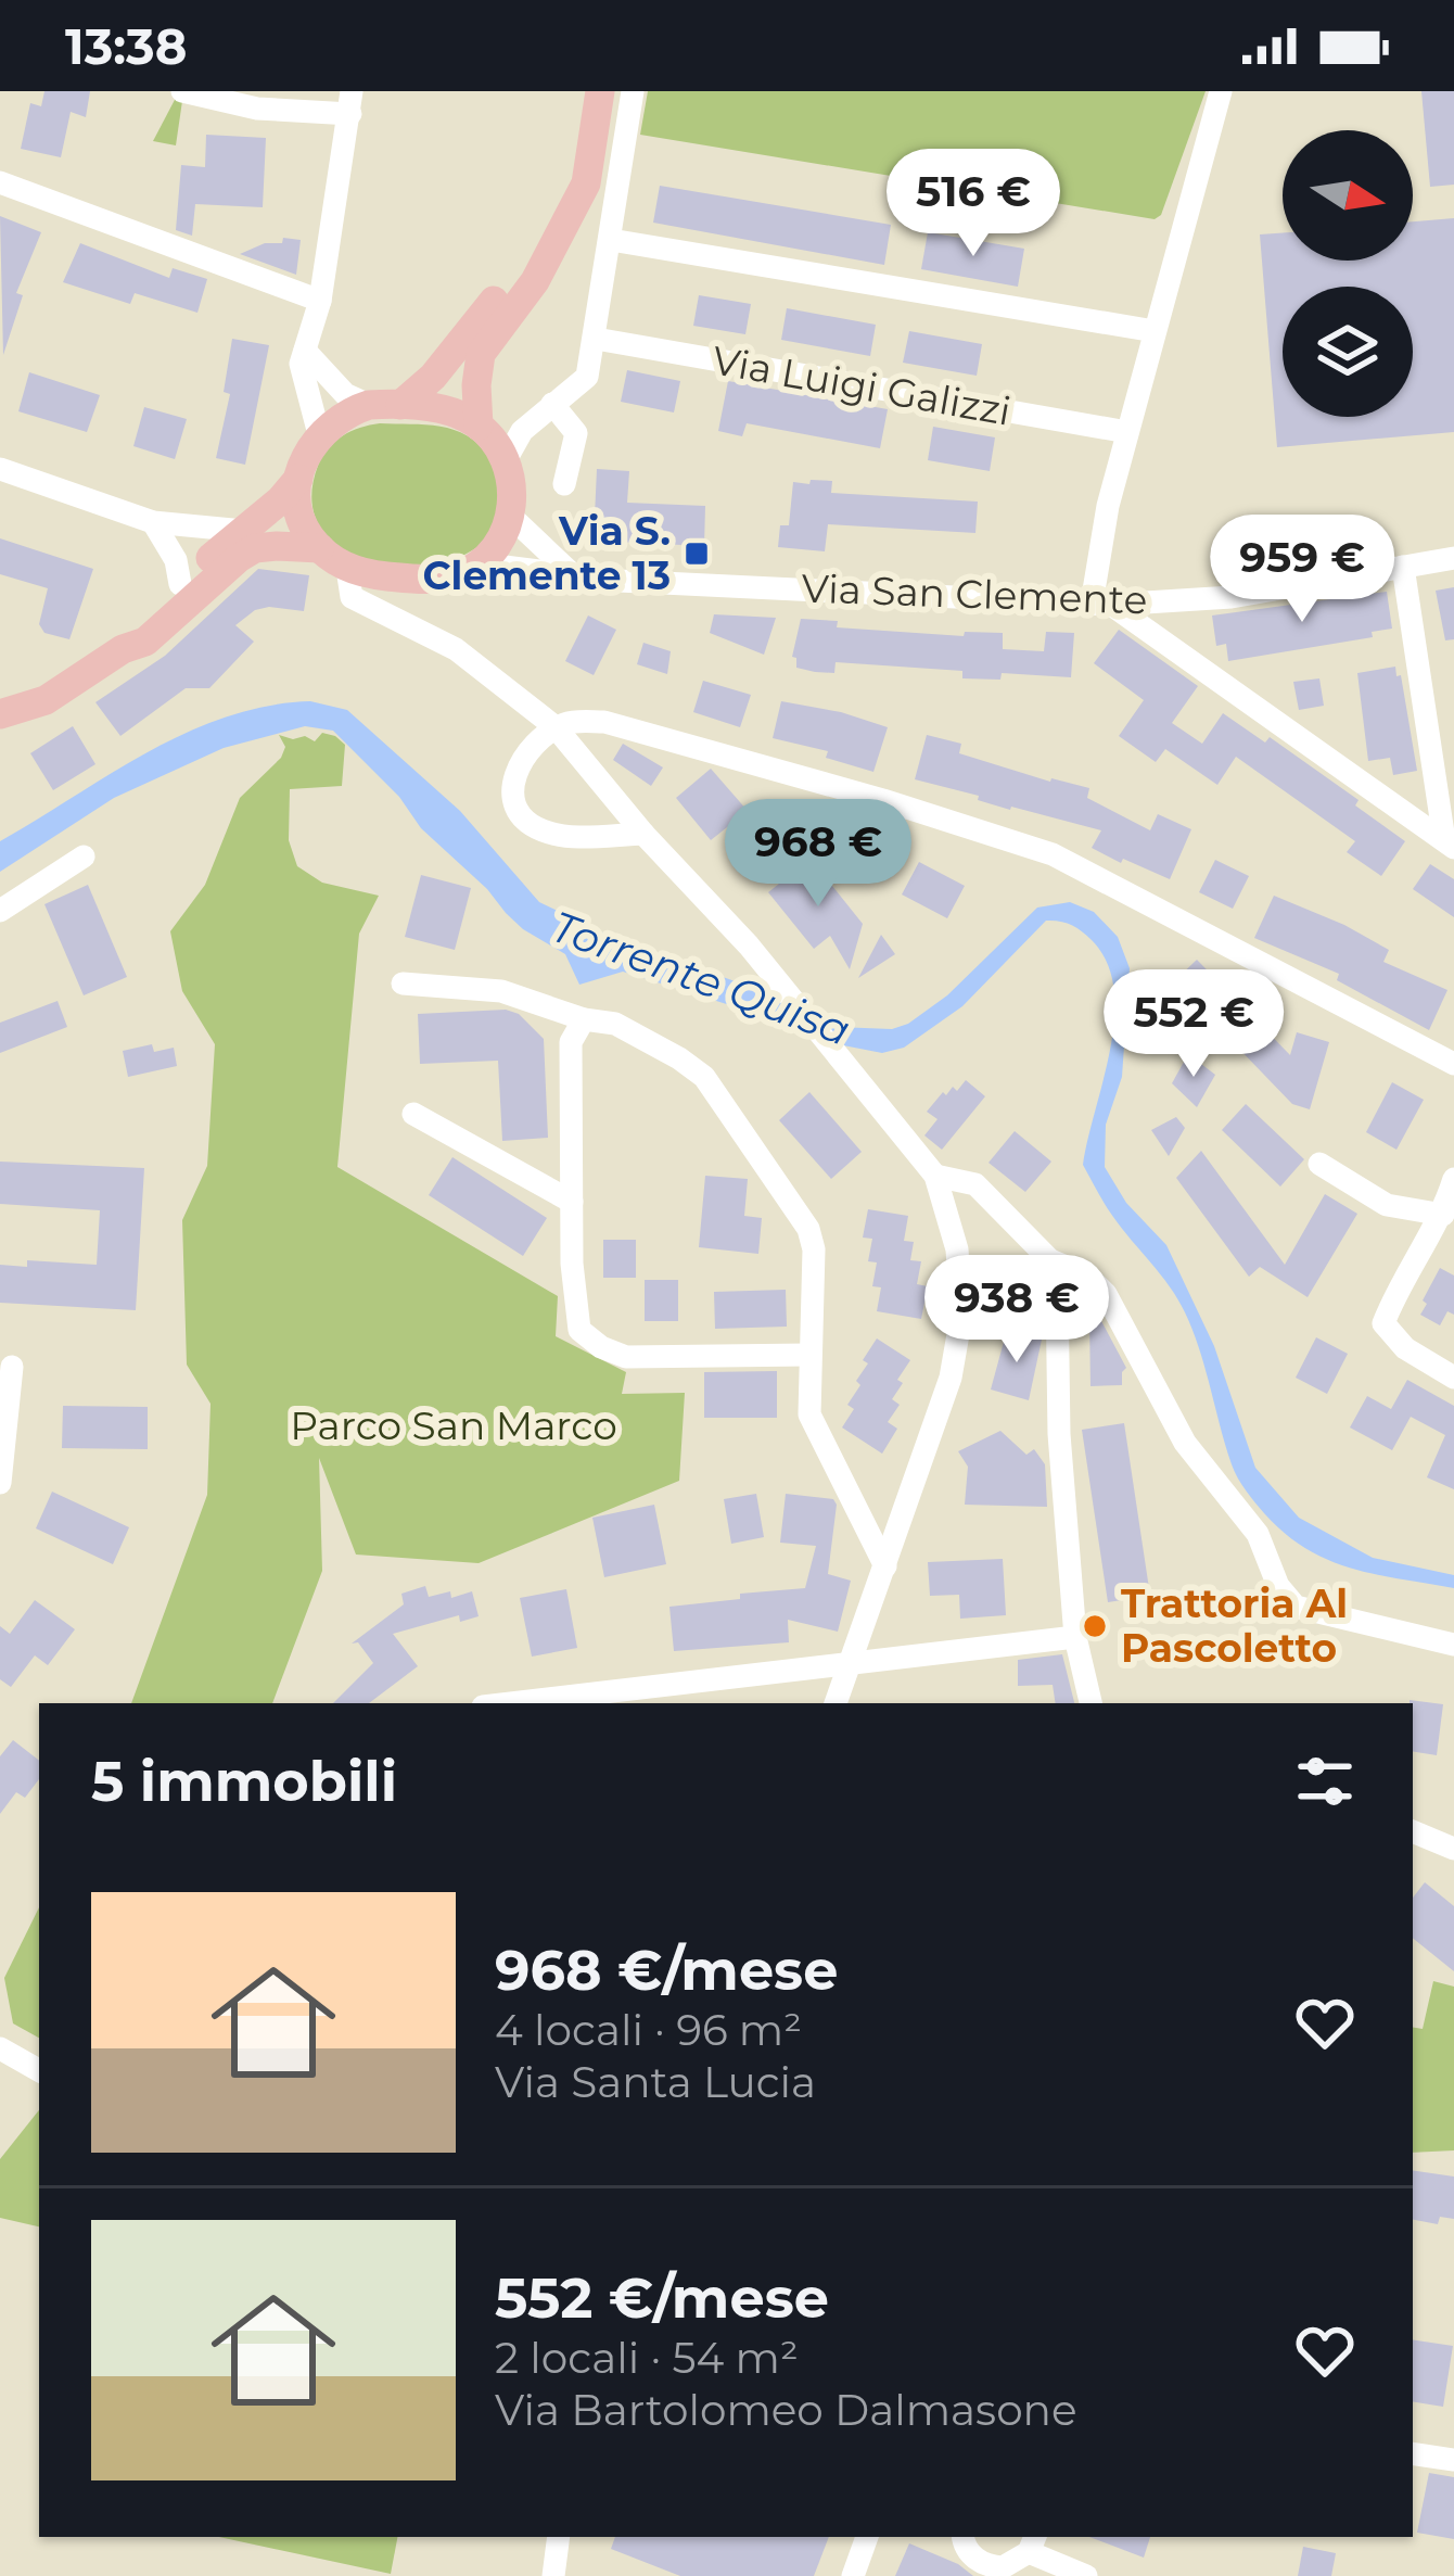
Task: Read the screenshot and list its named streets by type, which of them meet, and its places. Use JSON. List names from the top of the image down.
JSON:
{
  "streets": {
    "street": ["Via Luigi Galizzi", "Via San Clemente"]
  },
  "water": ["Torrente Quisa"],
  "parks": ["Parco San Marco"],
  "places": {
    "transit": ["Via S. Clemente 13"],
    "other": ["Trattoria Al Pascoletto"]
  },
  "north": "right",
  "page": {
    "status": "13:38",
    "price": [
      "516 €",
      "959 €",
      "968 €",
      "552 €",
      "938 €"
    ],
    "heading": "5 immobili",
    "list": [
      {
        "name": "968 €/mese",
        "note": "4 locali · 96 m² · Via Santa Lucia"
      },
      {
        "name": "552 €/mese",
        "note": "2 locali · 54 m² · Via Bartolomeo Dalmasone"
      }
    ]
  }
}
